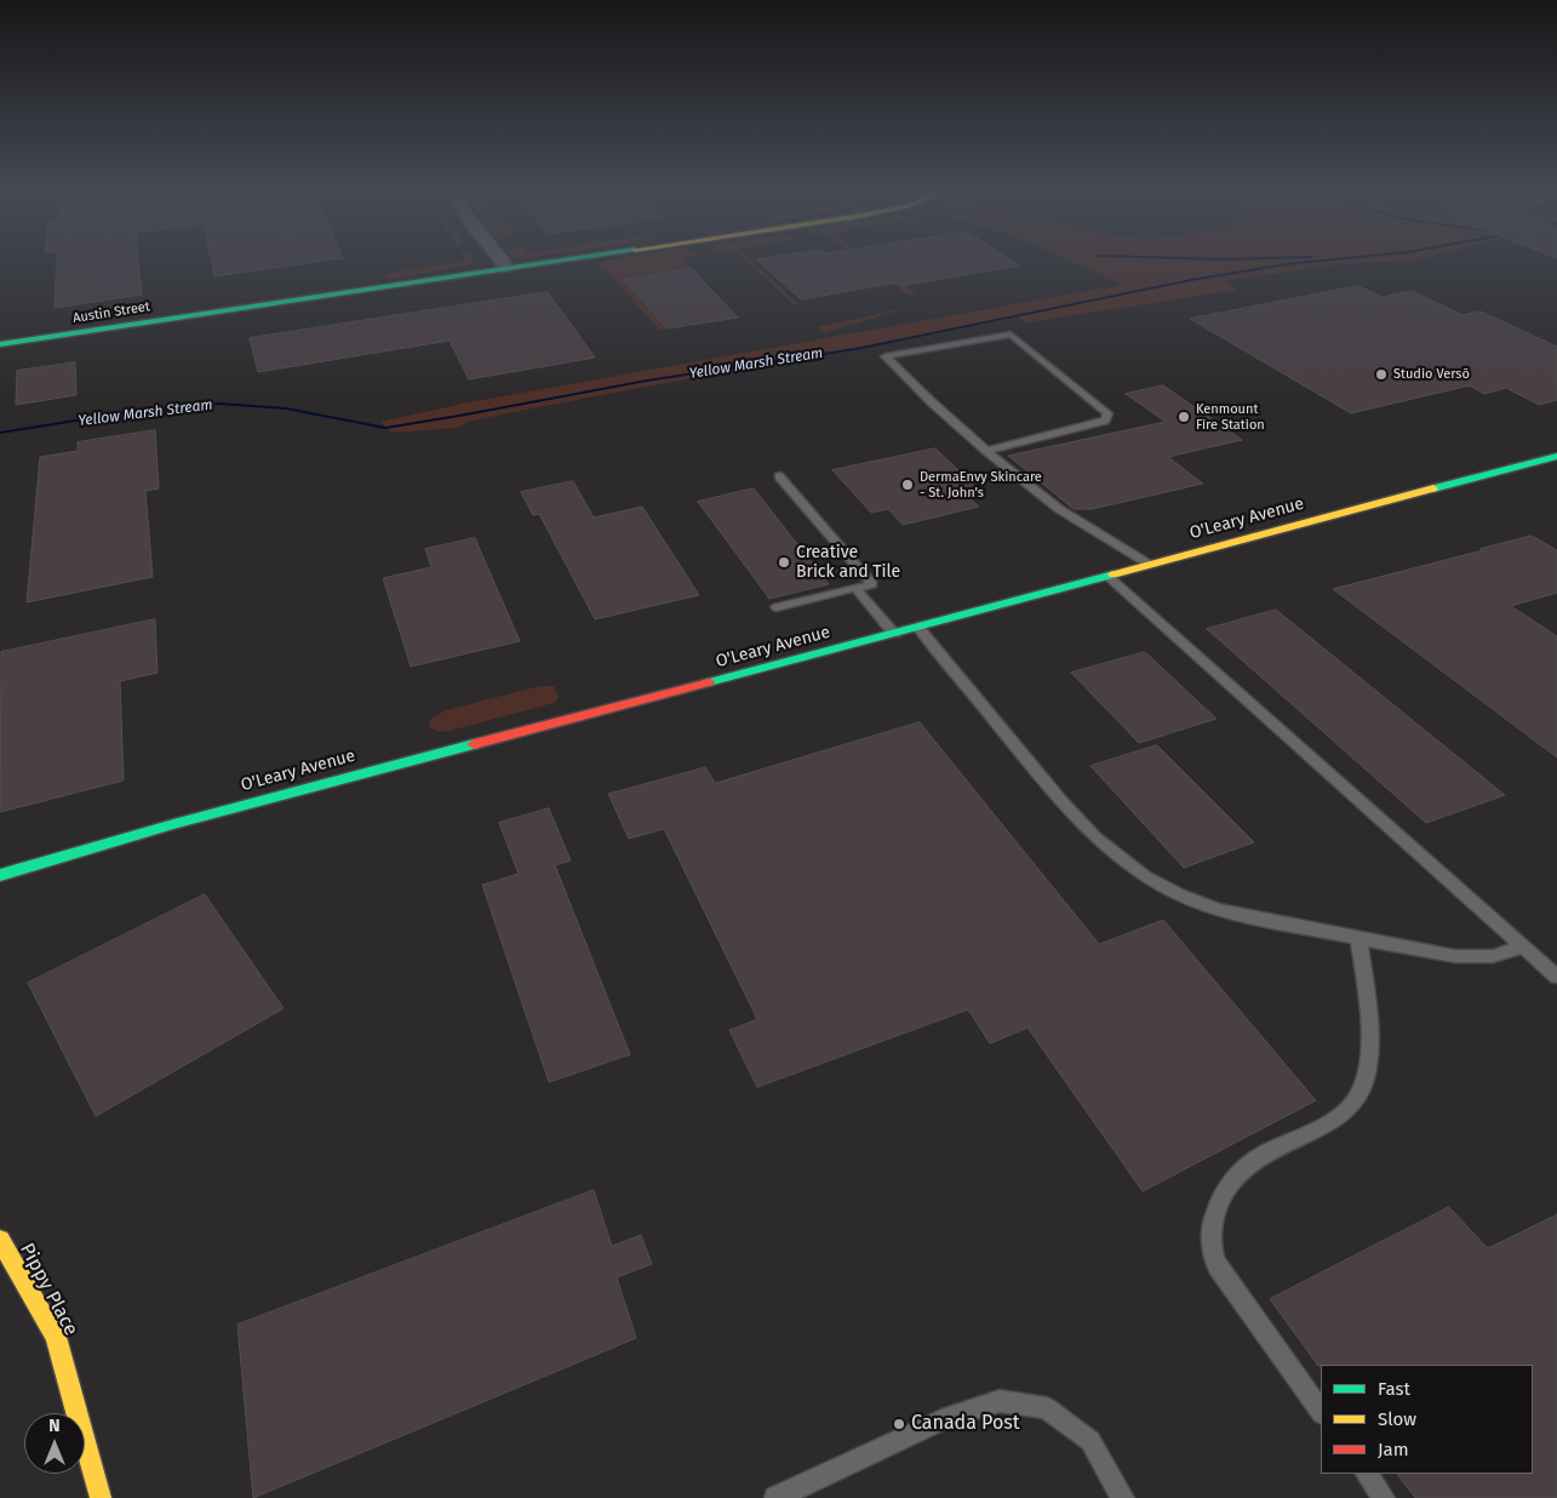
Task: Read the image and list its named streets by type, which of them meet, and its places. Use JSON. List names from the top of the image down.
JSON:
{
  "streets": {
    "street": ["Austin Street", "O'Leary Avenue", "Pippy Place"]
  },
  "water": ["Yellow Marsh Stream"],
  "places": [
    "Studio Versō",
    "Kenmount Fire Station",
    "DermaEnvy Skincare - St. John's",
    "Creative Brick and Tile",
    "Canada Post"
  ],
  "legend": ["Fast", "Slow", "Jam"],
  "north": "top"
}
